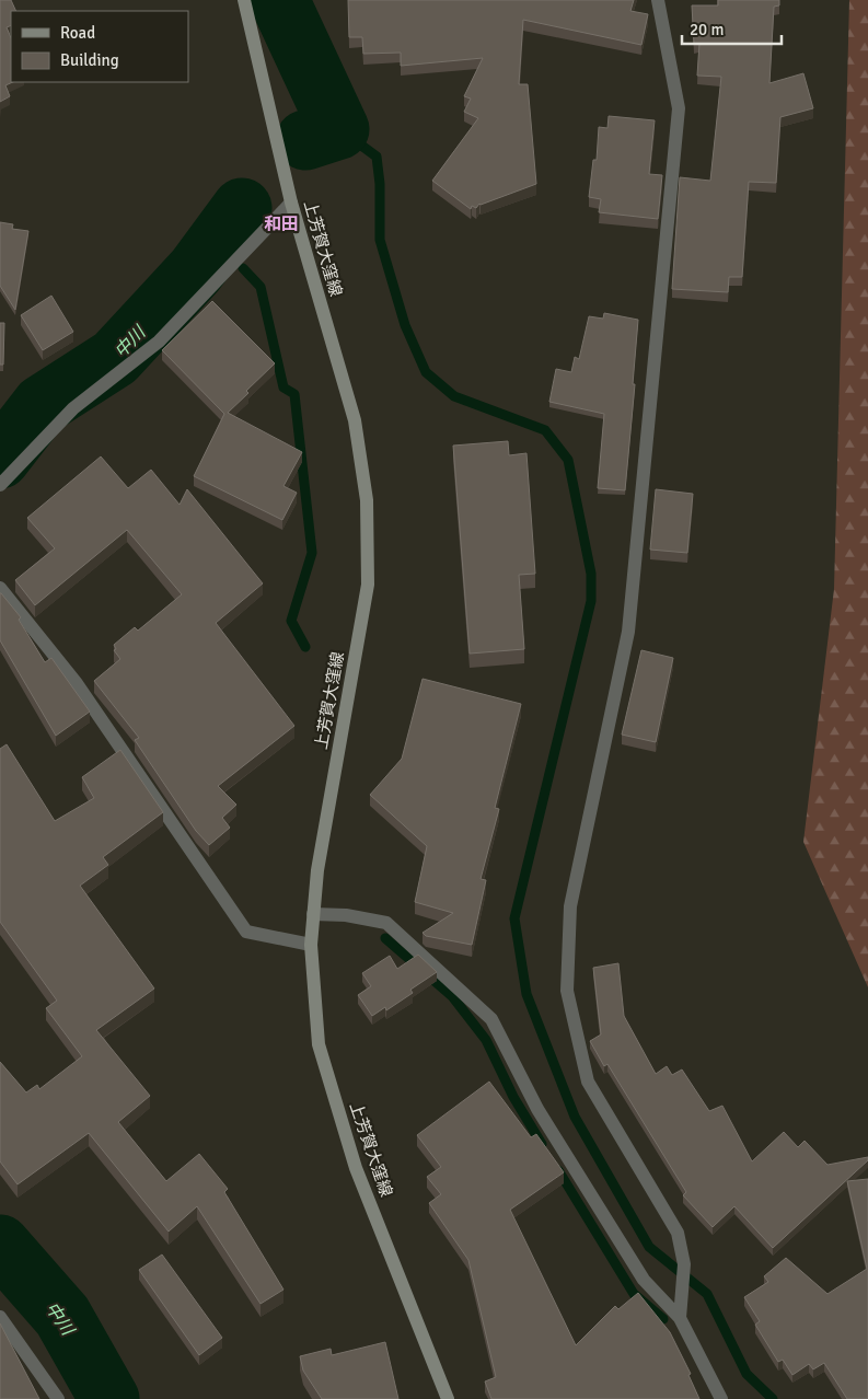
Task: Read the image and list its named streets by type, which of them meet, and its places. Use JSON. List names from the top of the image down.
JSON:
{
  "streets": {
    "main road": ["上芳賀大窪線"]
  },
  "districts": ["和田"],
  "water": ["中川"],
  "legend": ["Road", "Building"],
  "scale_bar": "20 m"
}
